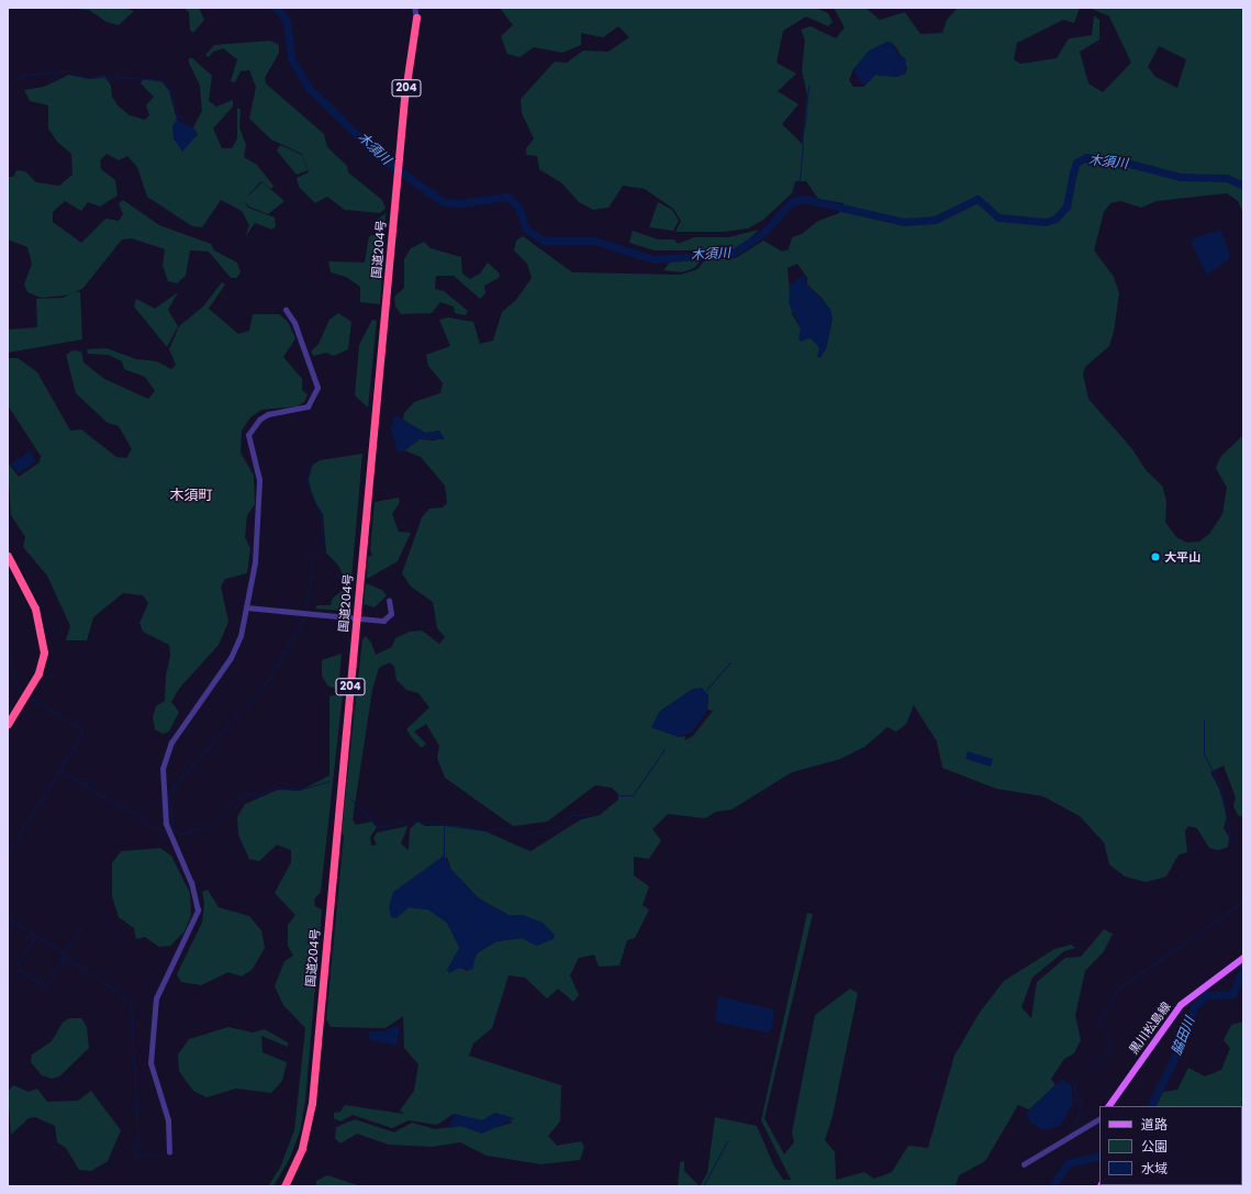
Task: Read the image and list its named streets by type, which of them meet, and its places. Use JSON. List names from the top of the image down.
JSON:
{
  "streets": {
    "highway": ["204", "国道204号"],
    "main road": ["黒川松島線"]
  },
  "districts": ["木須町"],
  "water": ["木須川", "脇田川"],
  "places": ["大平山"],
  "legend": ["道路", "公園", "水域"]
}
